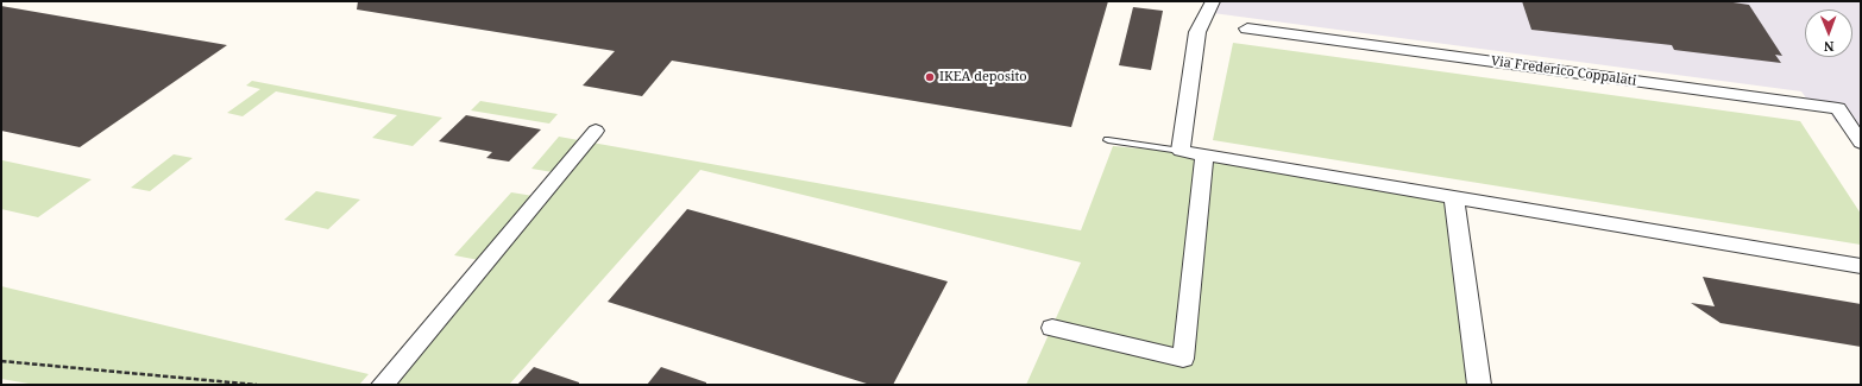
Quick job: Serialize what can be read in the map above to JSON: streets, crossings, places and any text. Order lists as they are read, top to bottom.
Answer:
{
  "streets": {
    "street": ["Via Frederico Coppalati"]
  },
  "places": ["IKEA deposito"],
  "north": "bottom"
}
